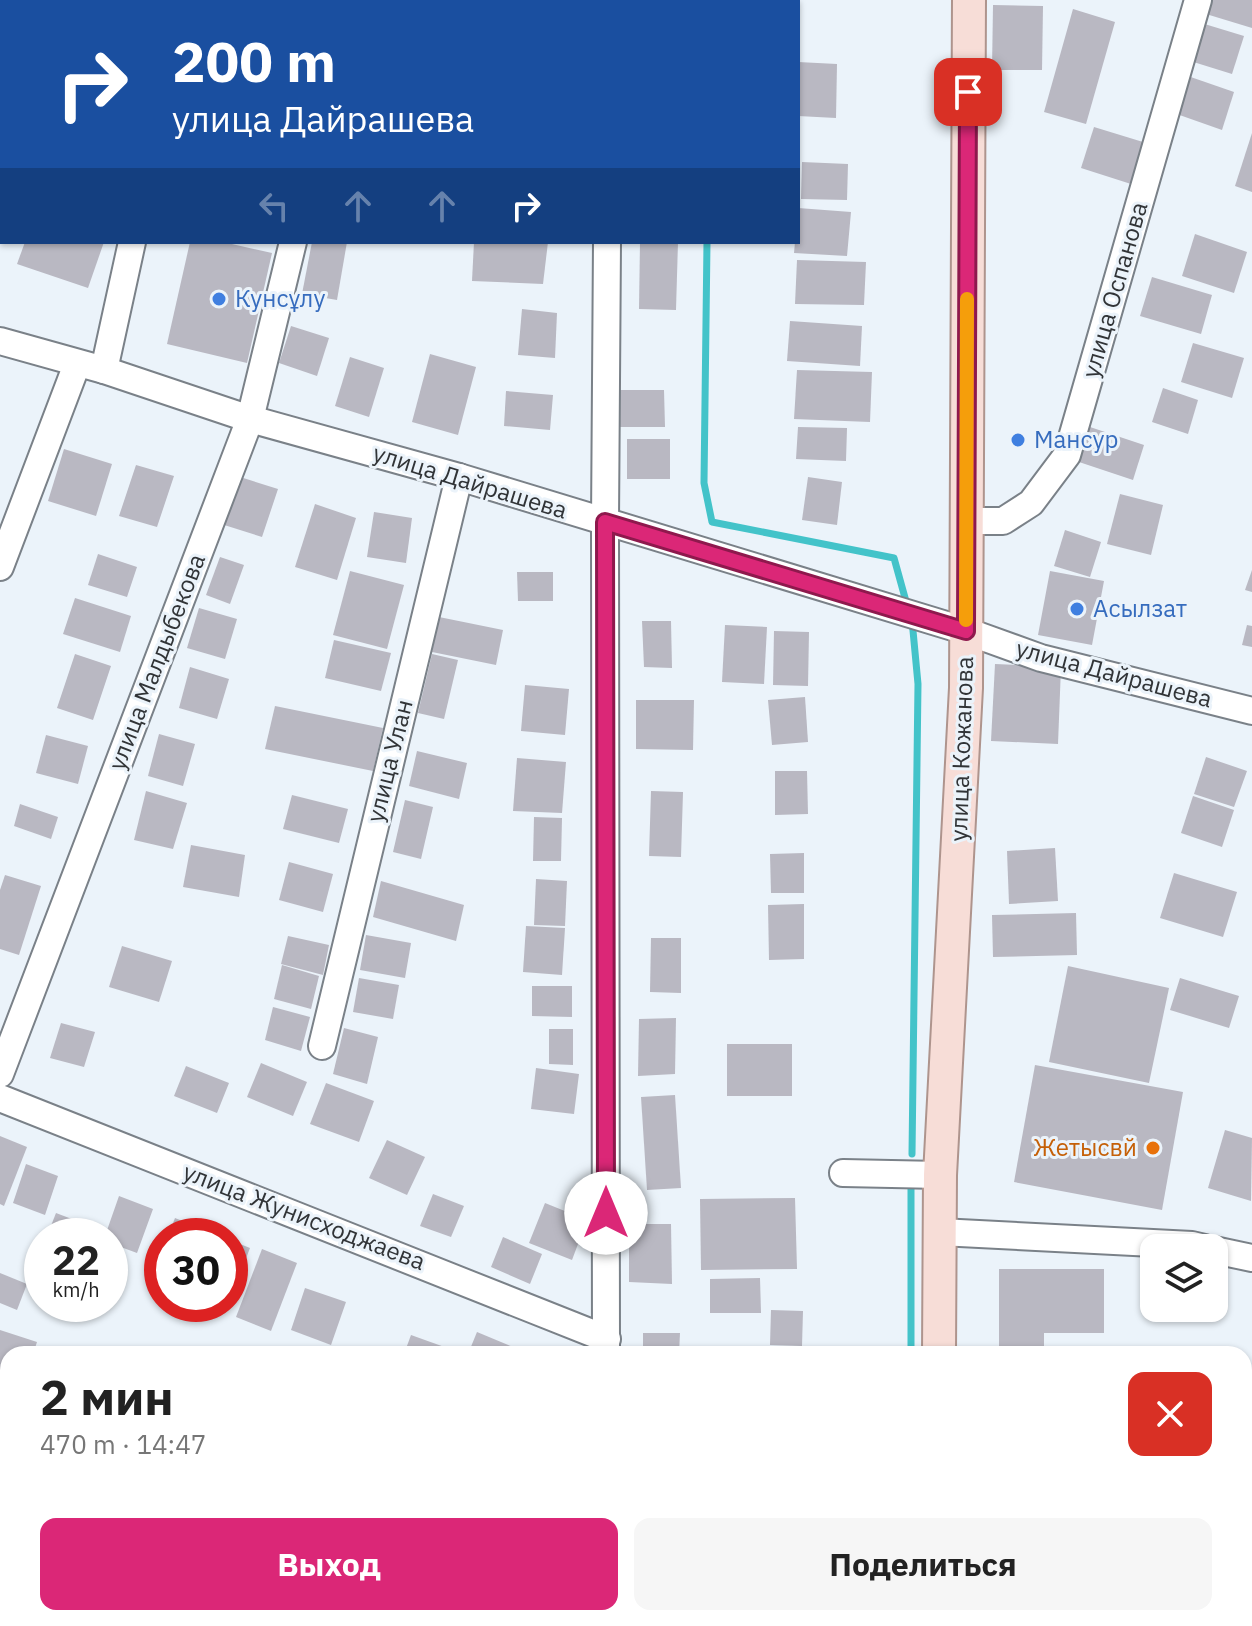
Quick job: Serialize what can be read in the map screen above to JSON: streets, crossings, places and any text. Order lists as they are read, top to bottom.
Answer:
{
  "streets": {
    "main road": ["улица Кожанова"],
    "street": [
      "улица Оспанова",
      "улица Дайрашева",
      "улица Малдыбекова",
      "улица Улан",
      "улица Жунисходжаева"
    ]
  },
  "crossings": [
    ["улица Оспанова", "улица Кожанова"],
    ["улица Дайрашева", "улица Малдыбекова"],
    ["улица Дайрашева", "улица Кожанова"],
    ["улица Дайрашева", "улица Улан"]
  ],
  "places": [
    "Кунсұлу",
    "Мансур",
    "Асылзат",
    "Жетысвй"
  ],
  "page": {
    "turn": ["200 m", "улица Дайрашева"],
    "speed": "22 km/h",
    "limit": "30",
    "heading": ["2 мин", "470 m · 14:47"],
    "buttons": ["Выход", "Поделиться"]
  }
}
